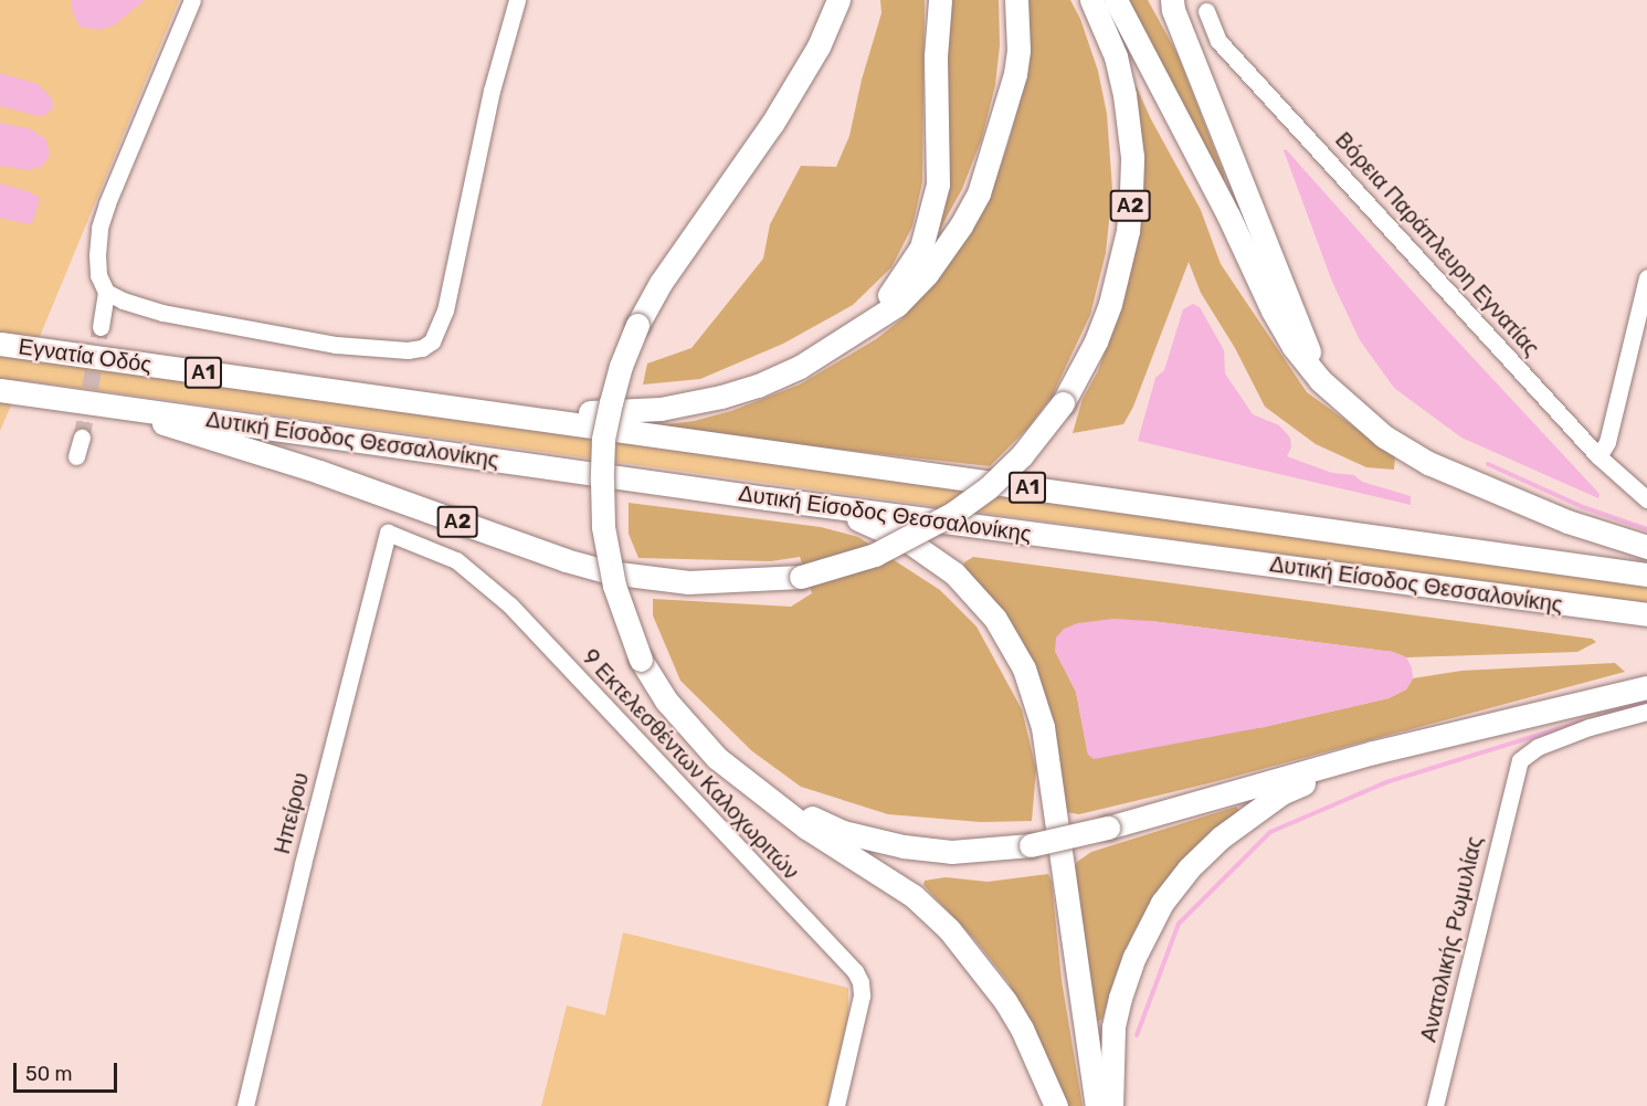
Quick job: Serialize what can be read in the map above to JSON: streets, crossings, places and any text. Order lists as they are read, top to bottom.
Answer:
{
  "streets": {
    "highway": [
      "Α2",
      "Εγνατία Οδός",
      "Α1",
      "Δυτική Είσοδος Θεσσαλονίκης"
    ],
    "street": [
      "Βόρεια Παράπλευρη Εγνατίας",
      "9 Εκτελεσθέντων Καλοχωριτών",
      "Ηπείρου",
      "Ανατολικής Ρωμυλίας"
    ]
  },
  "crossings": [
    ["Α2", "Α1"],
    ["Α2", "Δυτική Είσοδος Θεσσαλονίκης"],
    ["Εγνατία Οδός", "Δυτική Είσοδος Θεσσαλονίκης"],
    ["Α1", "Δυτική Είσοδος Θεσσαλονίκης"],
    ["9 Εκτελεσθέντων Καλοχωριτών", "Ηπείρου"]
  ],
  "scale_bar": "50 m"
}
